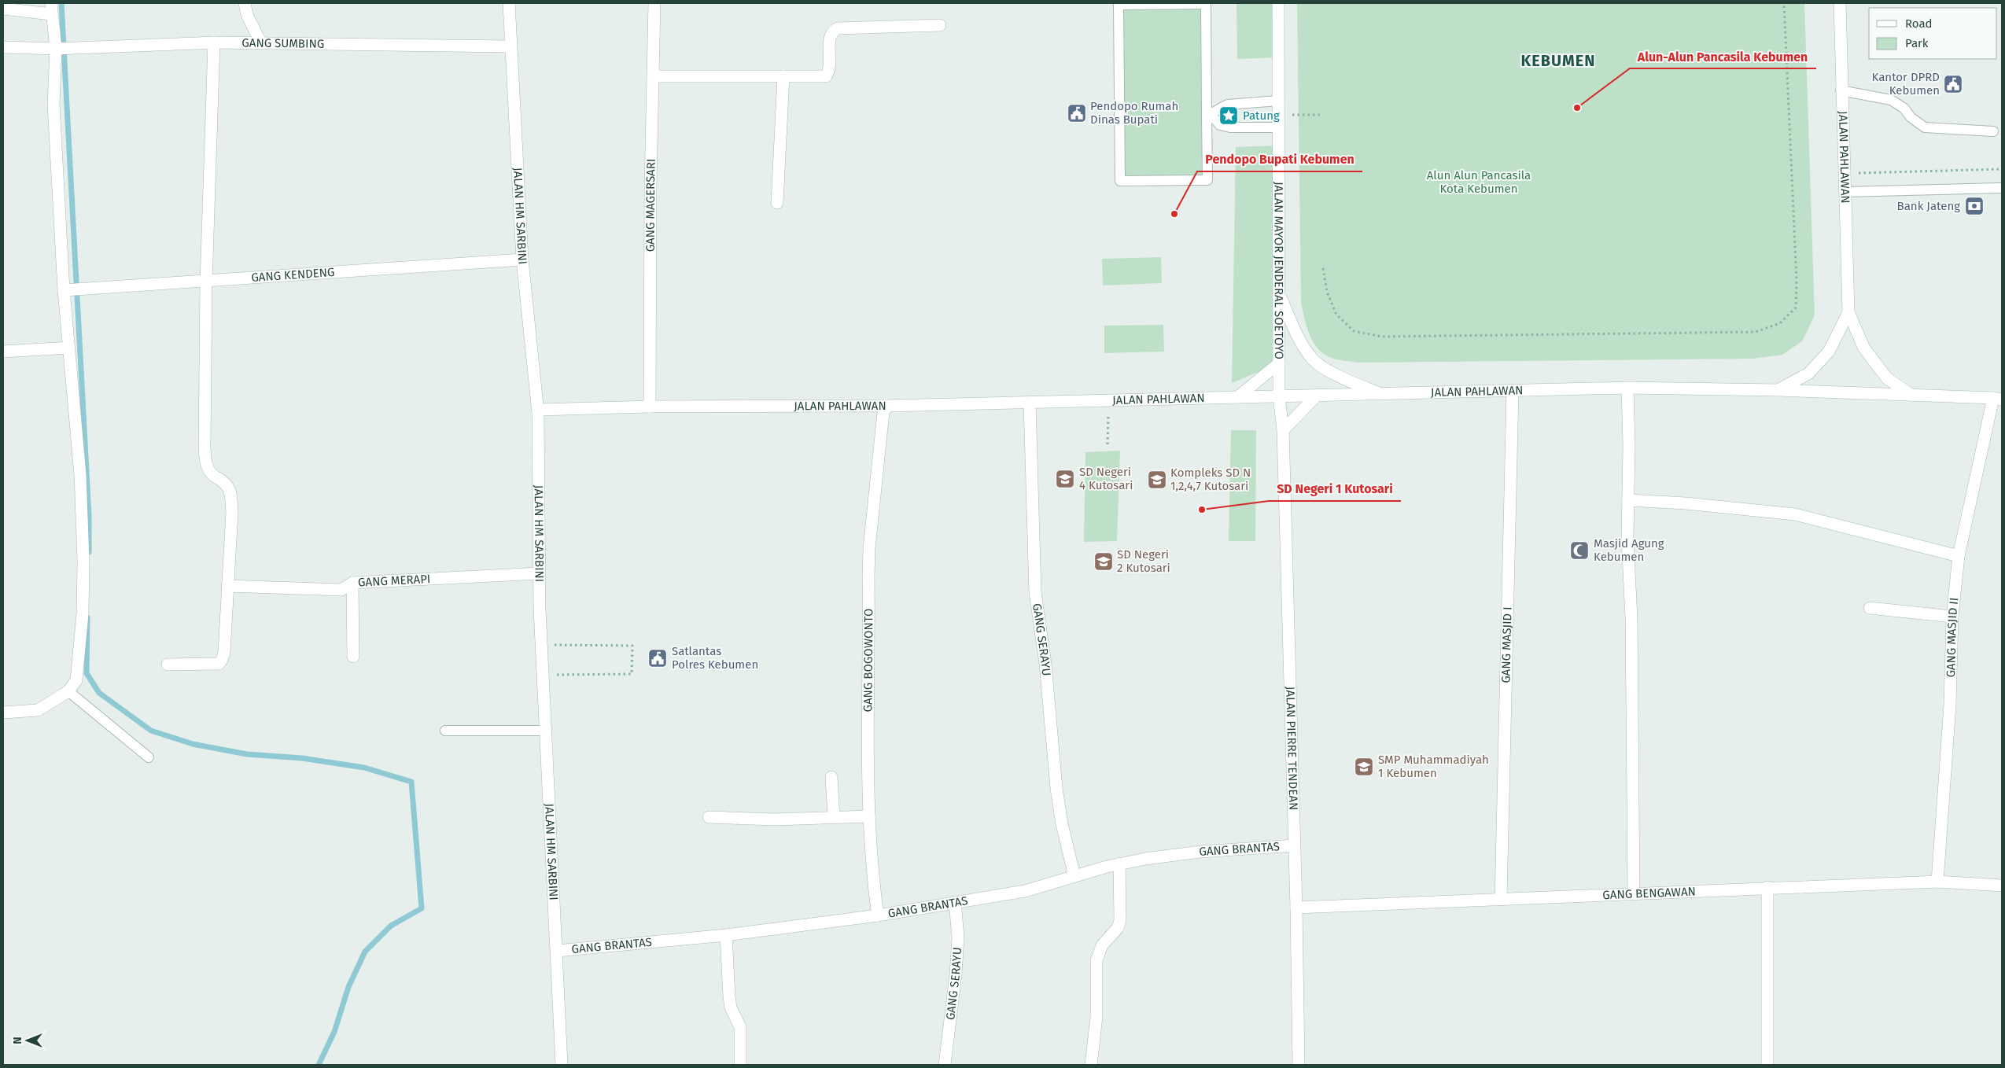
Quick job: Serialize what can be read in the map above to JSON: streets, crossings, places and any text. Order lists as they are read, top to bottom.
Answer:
{
  "streets": {
    "street": [
      "GANG SUMBING",
      "JALAN PAHLAWAN",
      "GANG MAGERSARI",
      "JALAN HM SARBINI",
      "JALAN MAYOR JENDERAL SOETOYO",
      "GANG KENDENG",
      "GANG MERAPI",
      "GANG MASJID II",
      "GANG SERAYU",
      "GANG MASJID I",
      "GANG BOGOWONTO",
      "JALAN PIERRE TENDEAN",
      "GANG BRANTAS",
      "GANG BENGAWAN"
    ]
  },
  "crossings": [
    ["GANG SUMBING", "JALAN HM SARBINI"],
    ["JALAN PAHLAWAN", "GANG MAGERSARI"],
    ["JALAN PAHLAWAN", "JALAN HM SARBINI"],
    ["JALAN PAHLAWAN", "JALAN MAYOR JENDERAL SOETOYO"],
    ["JALAN PAHLAWAN", "GANG SERAYU"],
    ["JALAN PAHLAWAN", "GANG MASJID I"],
    ["JALAN PAHLAWAN", "GANG BOGOWONTO"],
    ["JALAN PAHLAWAN", "JALAN PIERRE TENDEAN"],
    ["JALAN HM SARBINI", "GANG KENDENG"],
    ["JALAN HM SARBINI", "GANG MERAPI"],
    ["JALAN HM SARBINI", "GANG BRANTAS"],
    ["JALAN MAYOR JENDERAL SOETOYO", "JALAN PIERRE TENDEAN"],
    ["GANG MASJID II", "GANG BENGAWAN"],
    ["GANG SERAYU", "GANG BRANTAS"],
    ["GANG MASJID I", "GANG BENGAWAN"],
    ["GANG BOGOWONTO", "GANG BRANTAS"],
    ["JALAN PIERRE TENDEAN", "GANG BRANTAS"],
    ["JALAN PIERRE TENDEAN", "GANG BENGAWAN"]
  ],
  "districts": ["KEBUMEN"],
  "parks": ["Alun Alun Pancasila Kota Kebumen"],
  "places": {
    "public building": ["Kantor DPRD Kebumen", "Pendopo Rumah Dinas Bupati", "Satlantas Polres Kebumen"],
    "other": ["Alun-Alun Pancasila Kebumen", "Pendopo Bupati Kebumen", "SD Negeri 1 Kutosari"],
    "place": ["Patung"],
    "bank": ["Bank Jateng"],
    "school or university": [
      "SD Negeri 4 Kutosari",
      "Kompleks SD N 1,2,4,7 Kutosari",
      "SD Negeri 2 Kutosari",
      "SMP Muhammadiyah 1 Kebumen"
    ],
    "mosque": ["Masjid Agung Kebumen"]
  },
  "legend": ["Road", "Park"],
  "north": "left"
}
